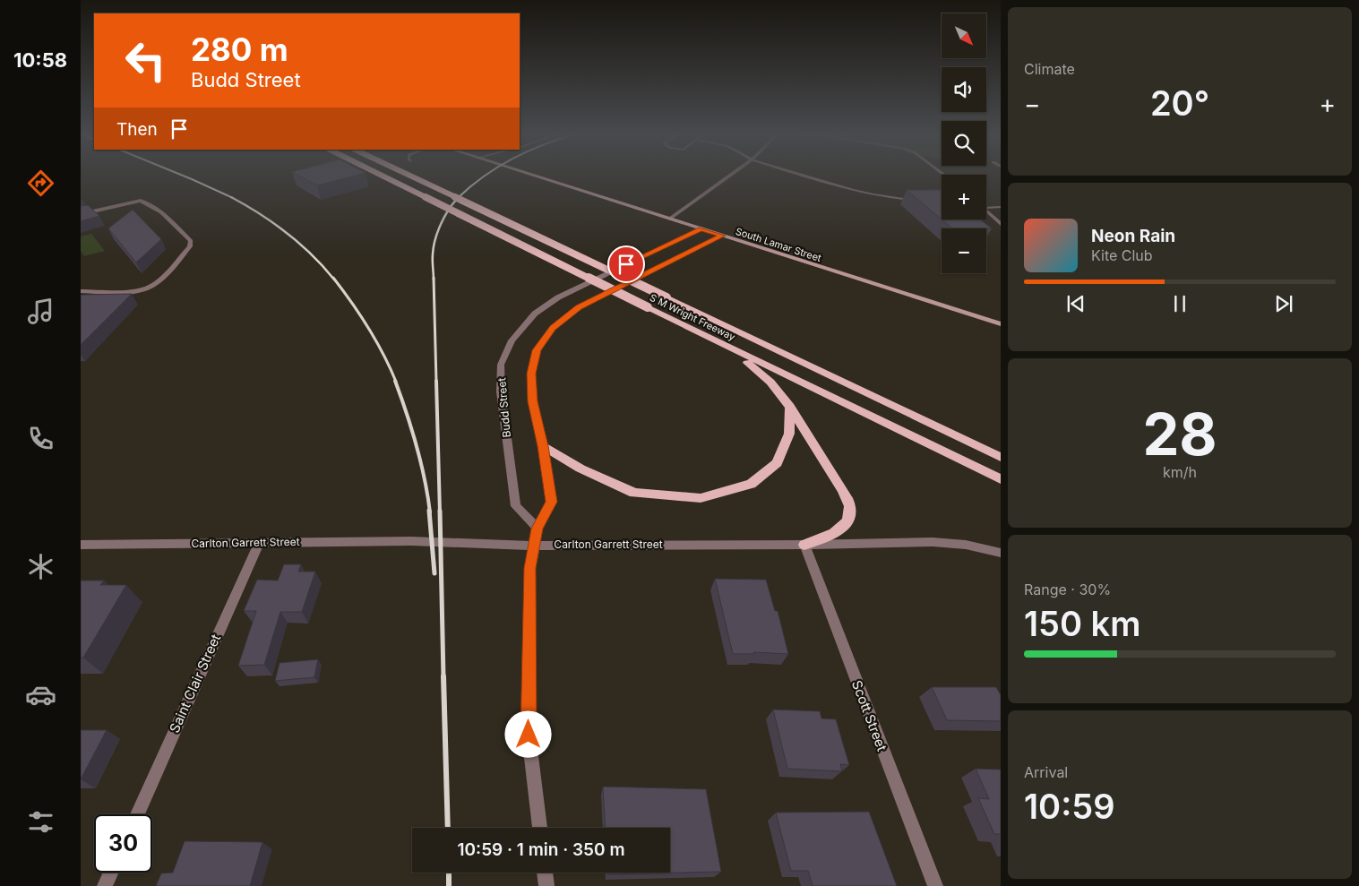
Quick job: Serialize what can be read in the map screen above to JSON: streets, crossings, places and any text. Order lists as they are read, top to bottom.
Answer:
{
  "streets": {
    "main road": ["South Lamar Street", "S M Wright Freeway"],
    "street": [
      "Budd Street",
      "Carlton Garrett Street",
      "Saint Clair Street",
      "Scott Street"
    ]
  },
  "crossings": [
    ["South Lamar Street", "Budd Street"],
    ["Carlton Garrett Street", "Saint Clair Street"],
    ["Carlton Garrett Street", "Scott Street"]
  ],
  "north": "bottom right",
  "page": {
    "tabs": "10:58",
    "tile": [
      "Climate",
      ["28", "km/h"],
      ["Range · 30%", "150 km"],
      ["Arrival", "10:59"]
    ],
    "map_buttons": ["+", "−"],
    "turn": ["280 m", "Budd Street"],
    "heat": ["−", "20°", "+"],
    "then": "Then",
    "song": ["Neon Rain", "Kite Club"],
    "limit": "30",
    "trip": "10:59 · 1 min · 350 m"
  }
}
